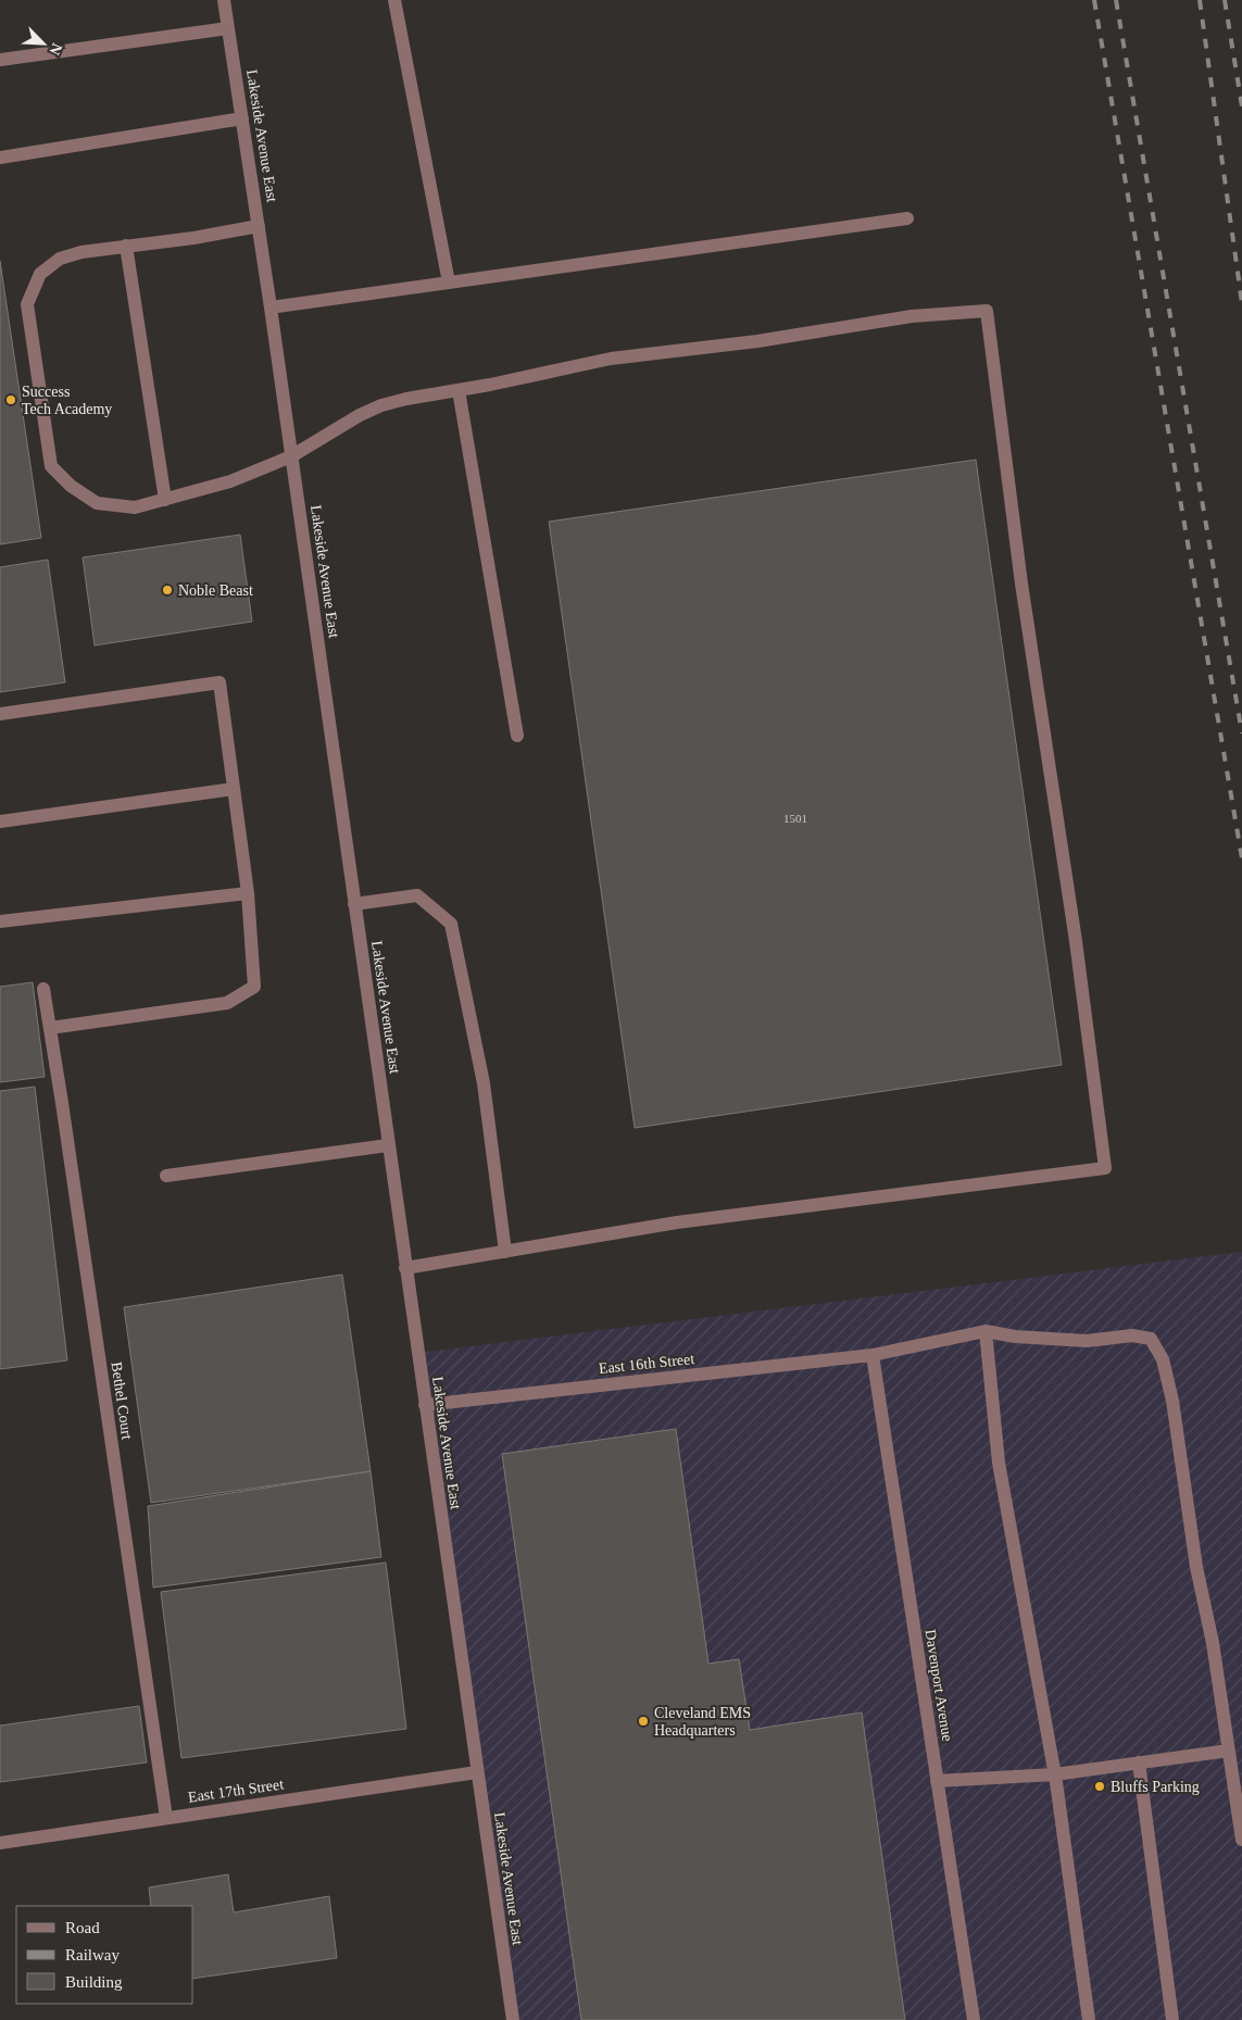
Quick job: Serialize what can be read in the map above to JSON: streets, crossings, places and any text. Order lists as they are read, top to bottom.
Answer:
{
  "streets": {
    "street": [
      "Lakeside Avenue East",
      "East 16th Street",
      "Bethel Court",
      "Davenport Avenue",
      "East 17th Street"
    ]
  },
  "crossings": [
    ["Lakeside Avenue East", "East 16th Street"],
    ["Lakeside Avenue East", "East 17th Street"],
    ["East 16th Street", "Davenport Avenue"],
    ["Bethel Court", "East 17th Street"]
  ],
  "places": [
    "Success Tech Academy",
    "Noble Beast",
    "Cleveland EMS Headquarters",
    "Bluffs Parking"
  ],
  "house_numbers": ["1501"],
  "legend": ["Road", "Railway", "Building"],
  "north": "bottom right"
}
